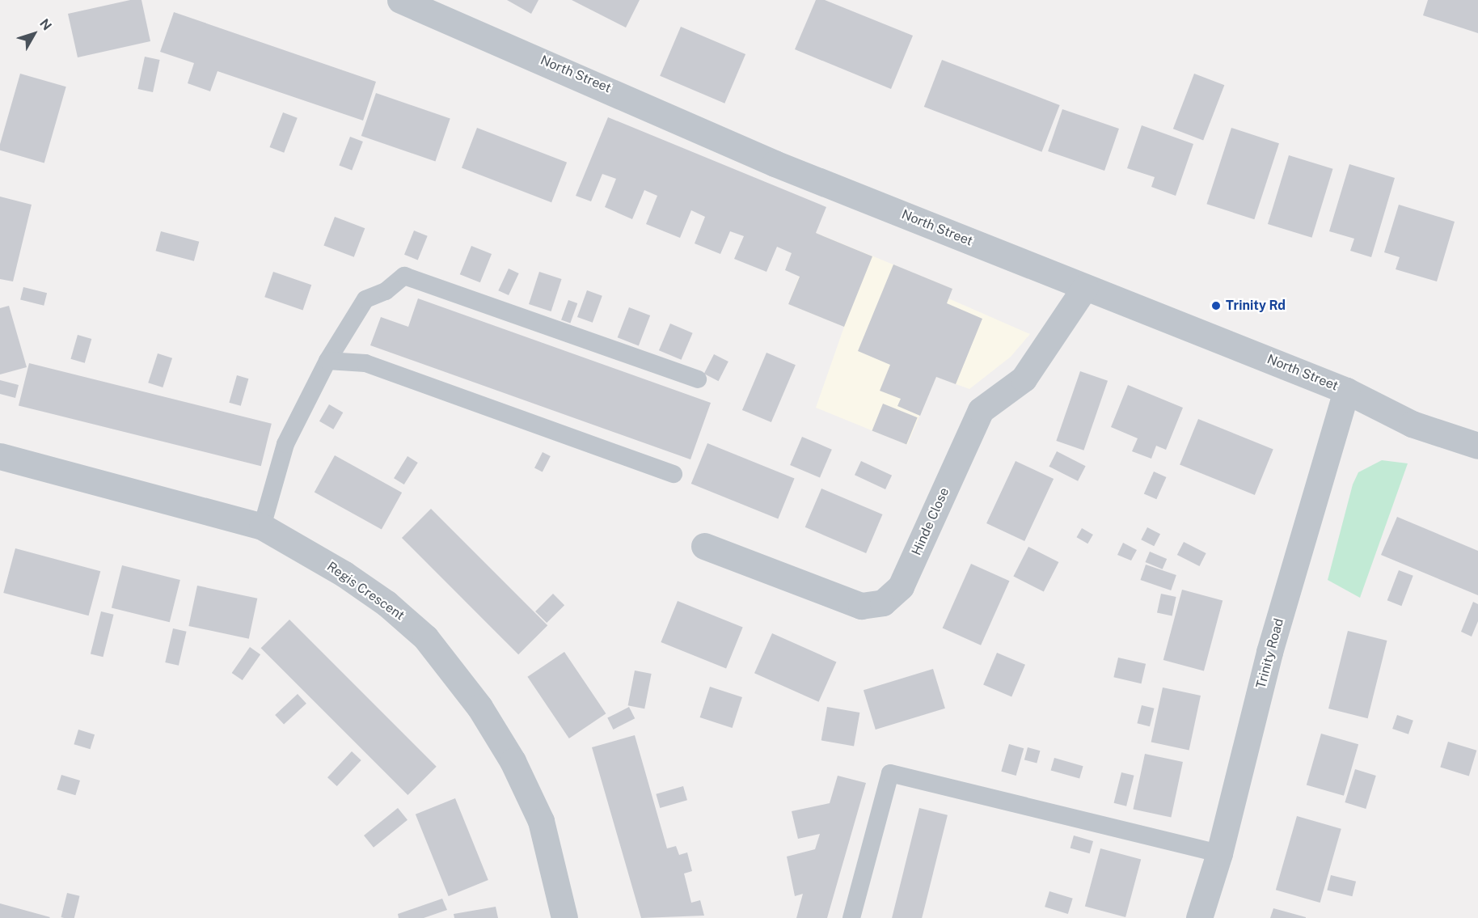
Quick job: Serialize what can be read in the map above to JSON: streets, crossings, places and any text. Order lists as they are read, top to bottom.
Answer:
{
  "streets": {
    "street": [
      "North Street",
      "Hinde Close",
      "Regis Crescent",
      "Trinity Road"
    ]
  },
  "crossings": [
    ["North Street", "Hinde Close"],
    ["North Street", "Trinity Road"]
  ],
  "places": ["Trinity Rd"],
  "north": "top right"
}
